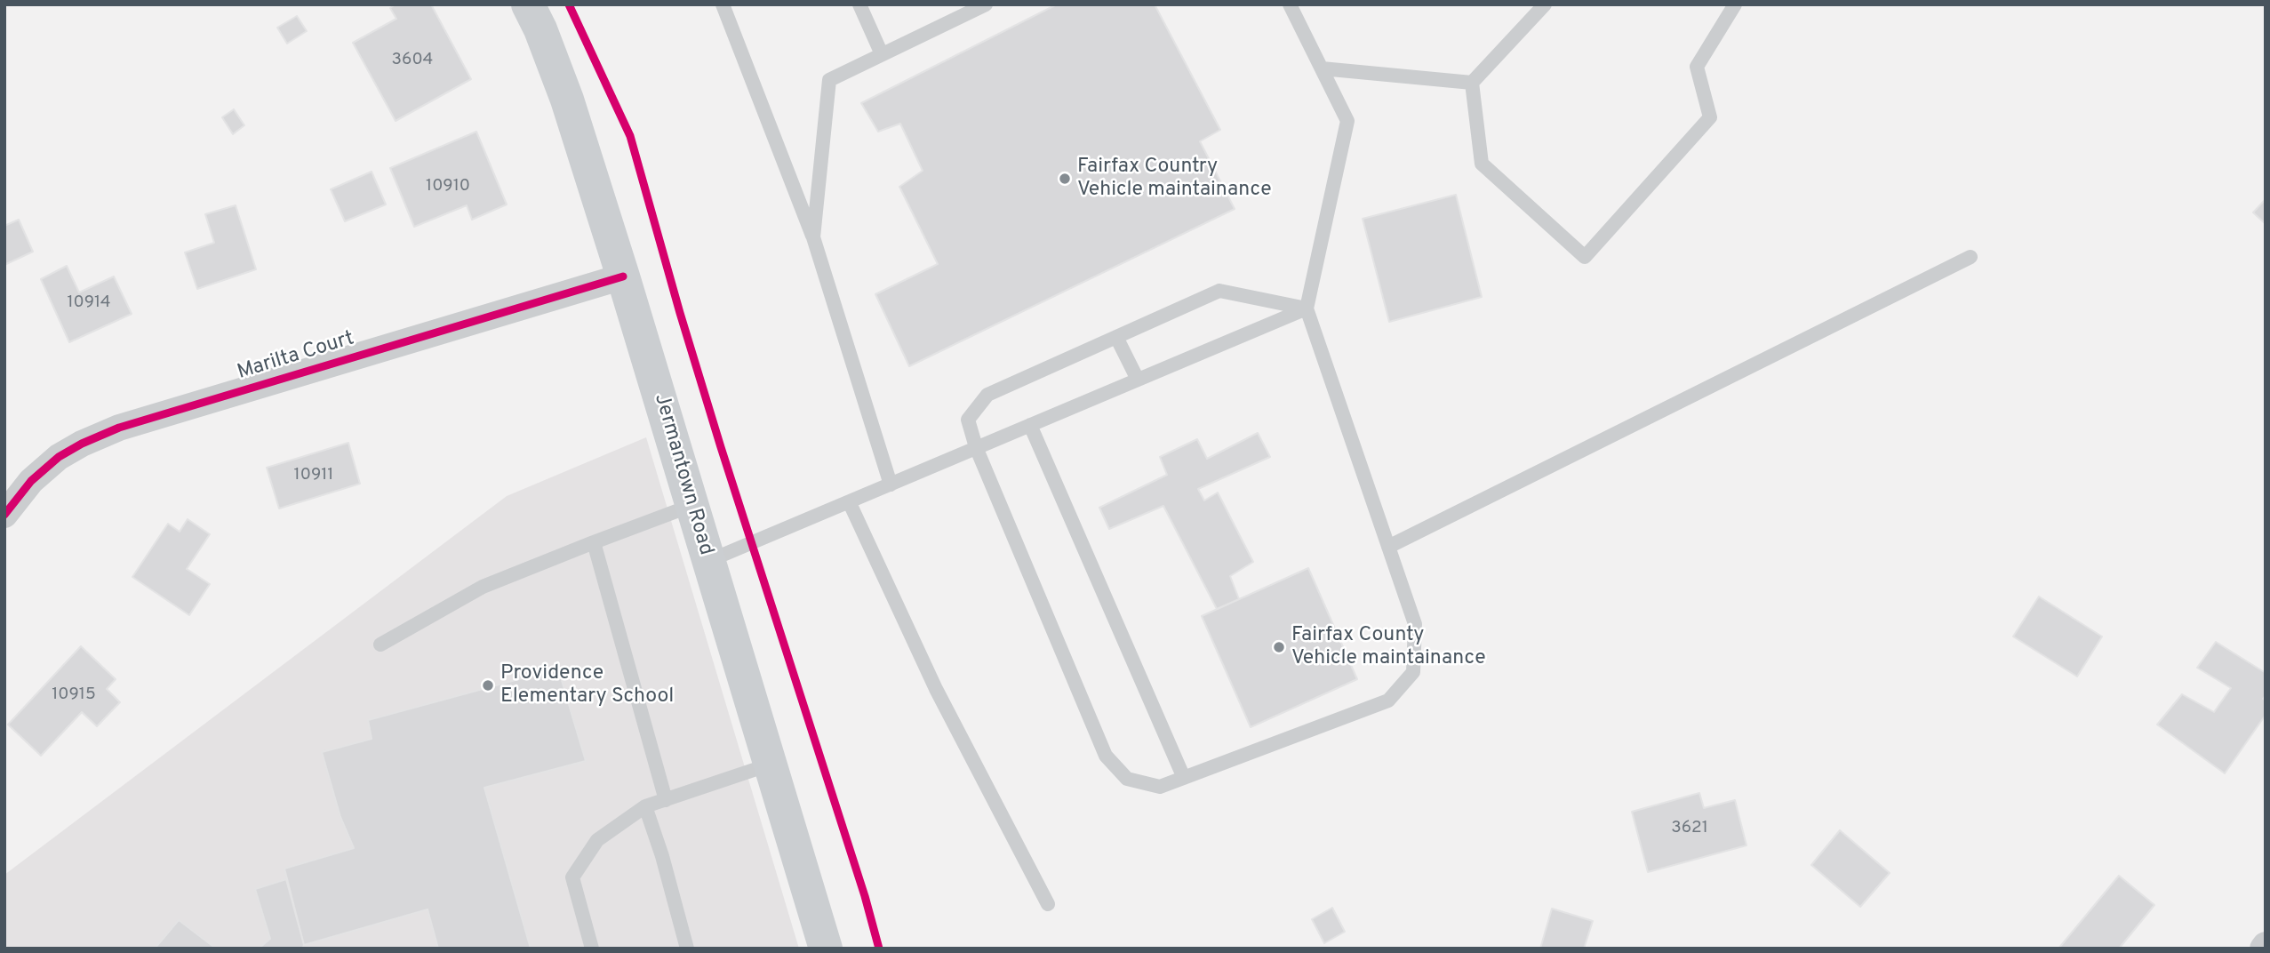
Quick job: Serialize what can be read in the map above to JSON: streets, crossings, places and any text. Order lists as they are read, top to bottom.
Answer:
{
  "streets": {
    "main road": ["Jermantown Road"],
    "street": ["Marilta Court"]
  },
  "crossings": [
    ["Marilta Court", "Jermantown Road"]
  ],
  "places": ["Fairfax Country Vehicle maintainance", "Fairfax County Vehicle maintainance", "Providence Elementary School"],
  "house_numbers": [
    "3604",
    "10910",
    "10914",
    "10911",
    "10915",
    "3621"
  ]
}
